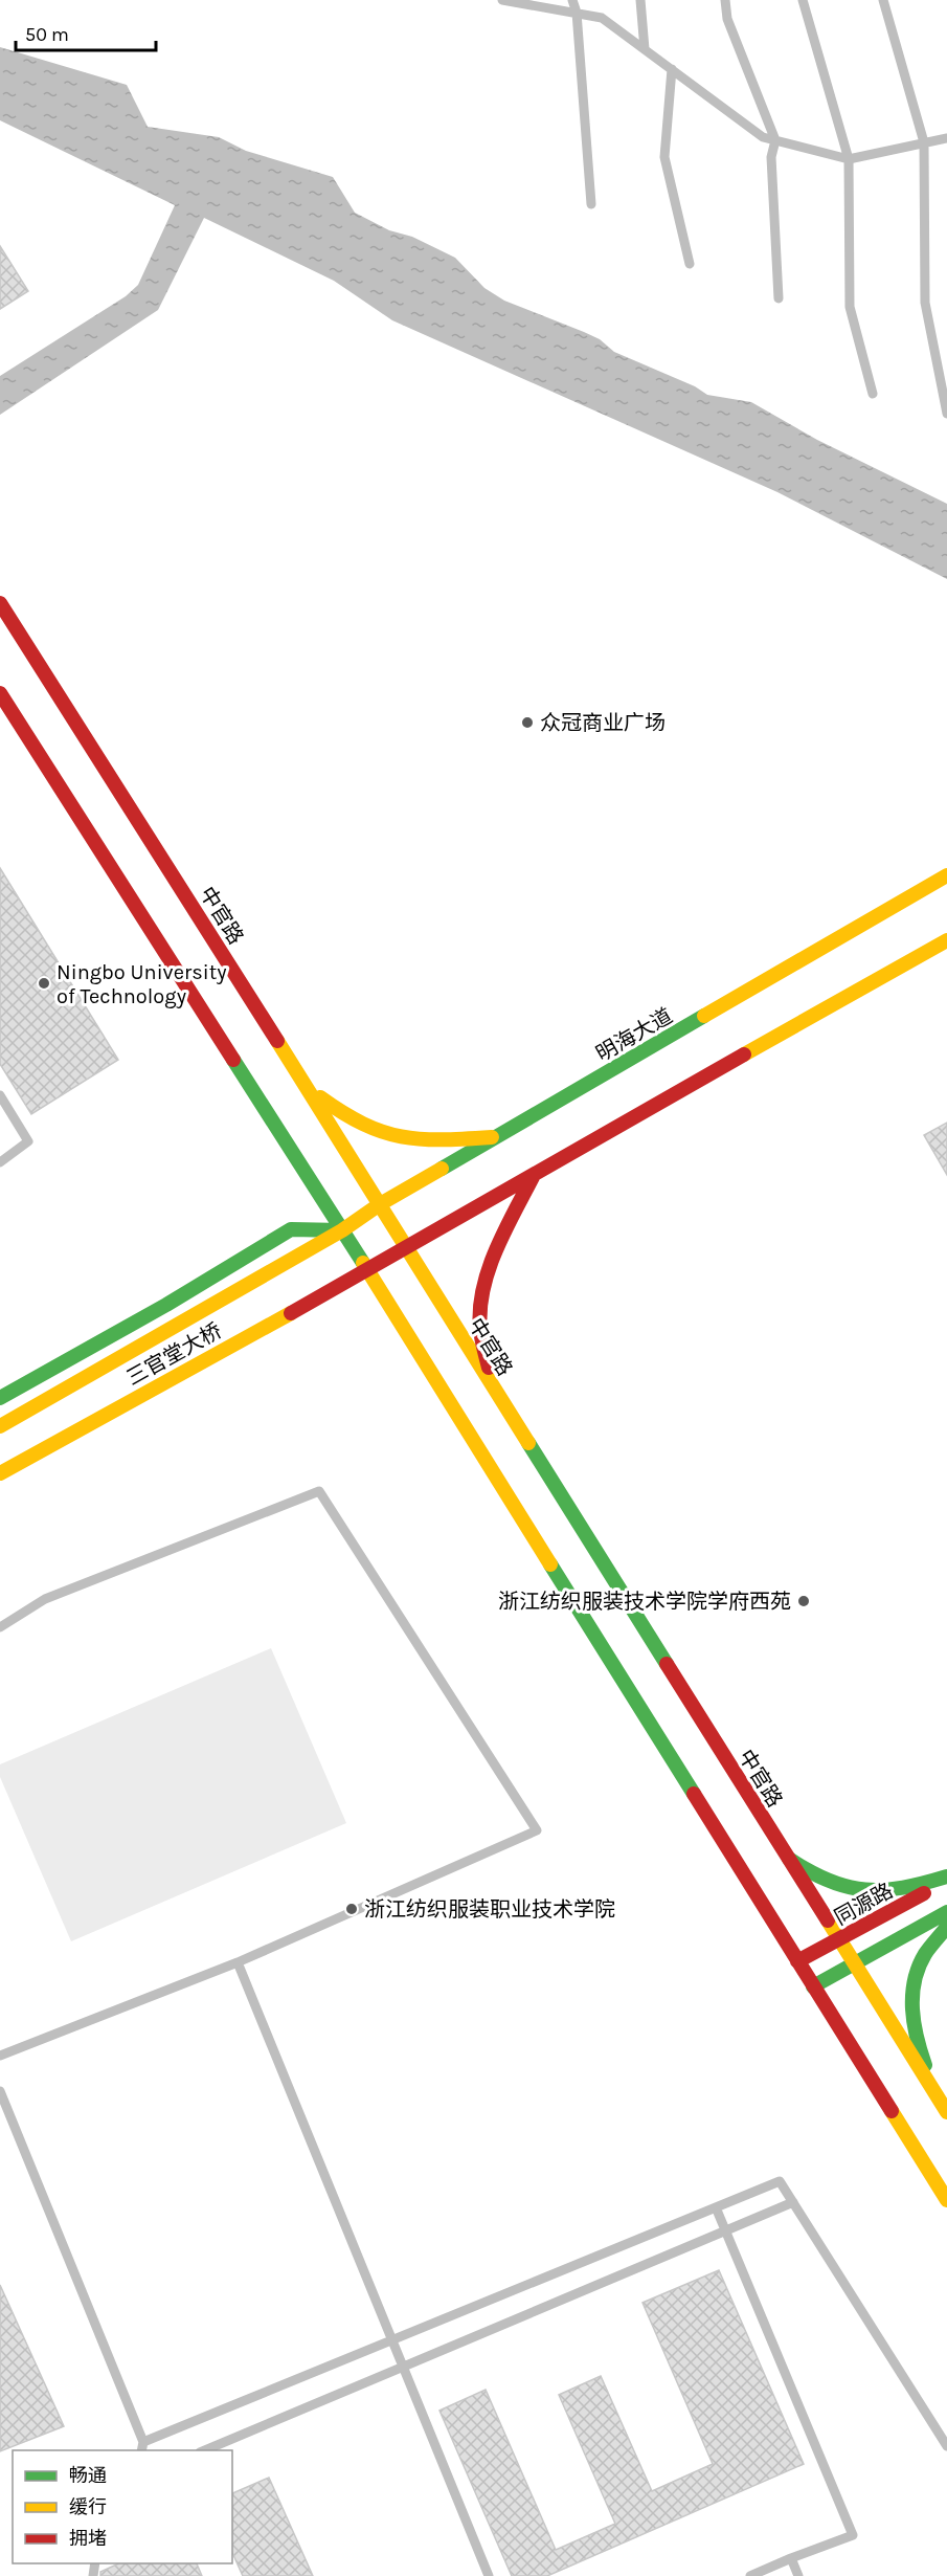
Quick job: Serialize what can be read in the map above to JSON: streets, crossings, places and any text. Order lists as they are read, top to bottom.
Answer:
{
  "streets": {
    "main road": [
      "中官路",
      "明海大道",
      "三官堂大桥",
      "同源路"
    ]
  },
  "crossings": [
    ["中官路", "明海大道"],
    ["中官路", "同源路"],
    ["明海大道", "三官堂大桥"]
  ],
  "places": [
    "众冠商业广场",
    "Ningbo University of Technology",
    "浙江纺织服装技术学院学府西苑",
    "浙江纺织服装职业技术学院"
  ],
  "legend": ["畅通", "缓行", "拥堵"],
  "scale_bar": "50 m"
}
